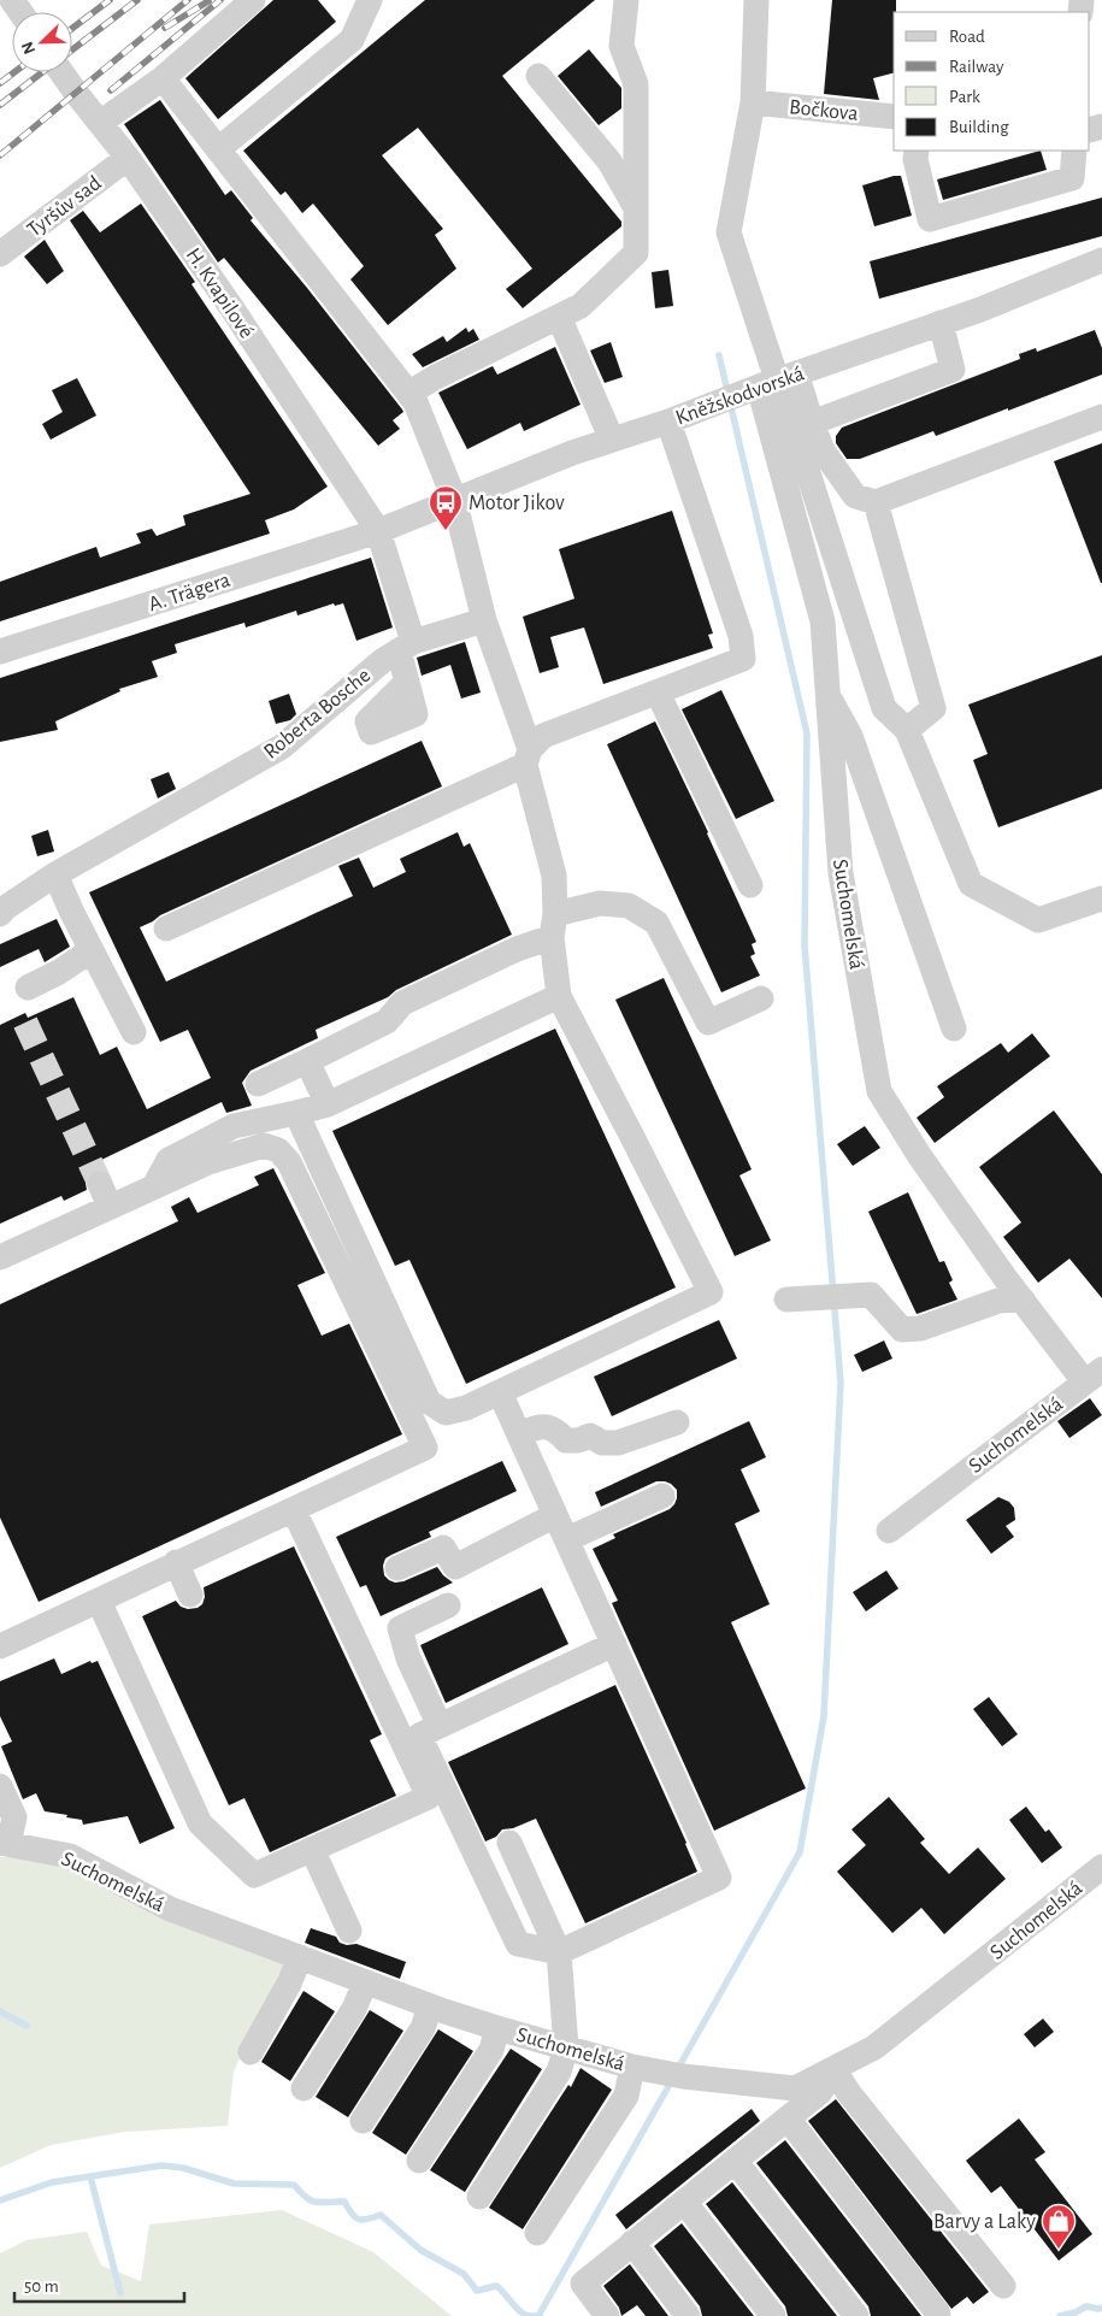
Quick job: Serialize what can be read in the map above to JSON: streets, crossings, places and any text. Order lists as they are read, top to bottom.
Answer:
{
  "streets": {
    "street": [
      "Bočkova",
      "Tyršův sad",
      "H. Kvapilové",
      "Kněžskodvorská",
      "A. Trägera",
      "Roberta Bosche",
      "Suchomelská"
    ]
  },
  "crossings": [
    ["Tyršův sad", "H. Kvapilové"],
    ["H. Kvapilové", "Kněžskodvorská"],
    ["H. Kvapilové", "A. Trägera"],
    ["Kněžskodvorská", "A. Trägera"],
    ["Kněžskodvorská", "Suchomelská"]
  ],
  "places": {
    "bus stop": ["Motor Jikov"],
    "shop": ["Barvy a Laky"]
  },
  "legend": [
    "Road",
    "Railway",
    "Park",
    "Building"
  ],
  "scale_bar": "50 m",
  "north": "bottom left"
}
